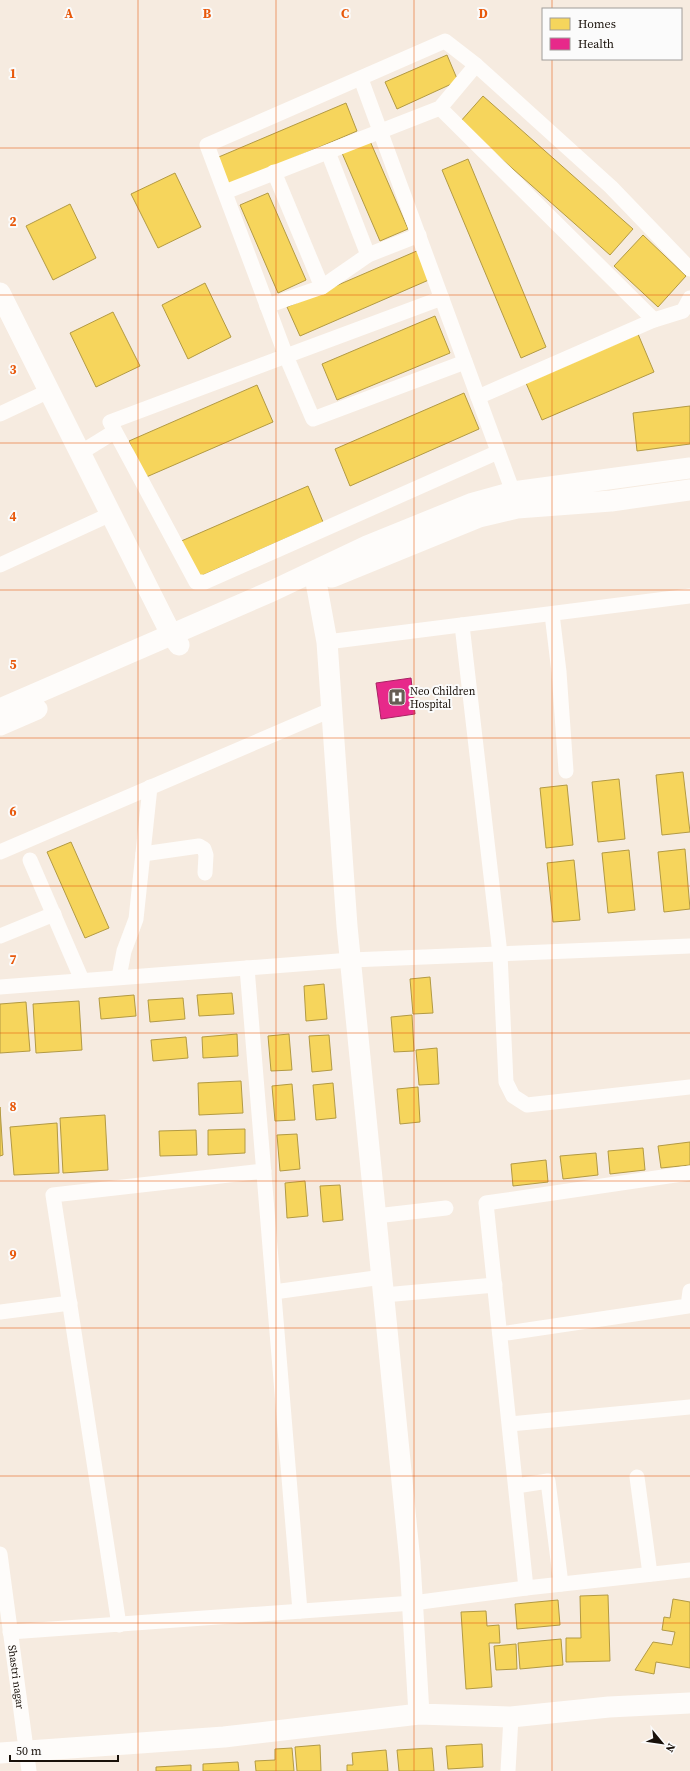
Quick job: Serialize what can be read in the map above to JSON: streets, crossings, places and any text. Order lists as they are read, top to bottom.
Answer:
{
  "streets": {
    "street": ["Shastri nagar"]
  },
  "places": {
    "hospital": ["Neo Children Hospital"]
  },
  "legend": ["Homes", "Health"],
  "scale_bar": "50 m",
  "north": "bottom right",
  "grid": {
    "columns": [
      "A",
      "B",
      "C",
      "D"
    ],
    "rows": [
      "1",
      "2",
      "3",
      "4",
      "5",
      "6",
      "7",
      "8",
      "9"
    ]
  }
}
